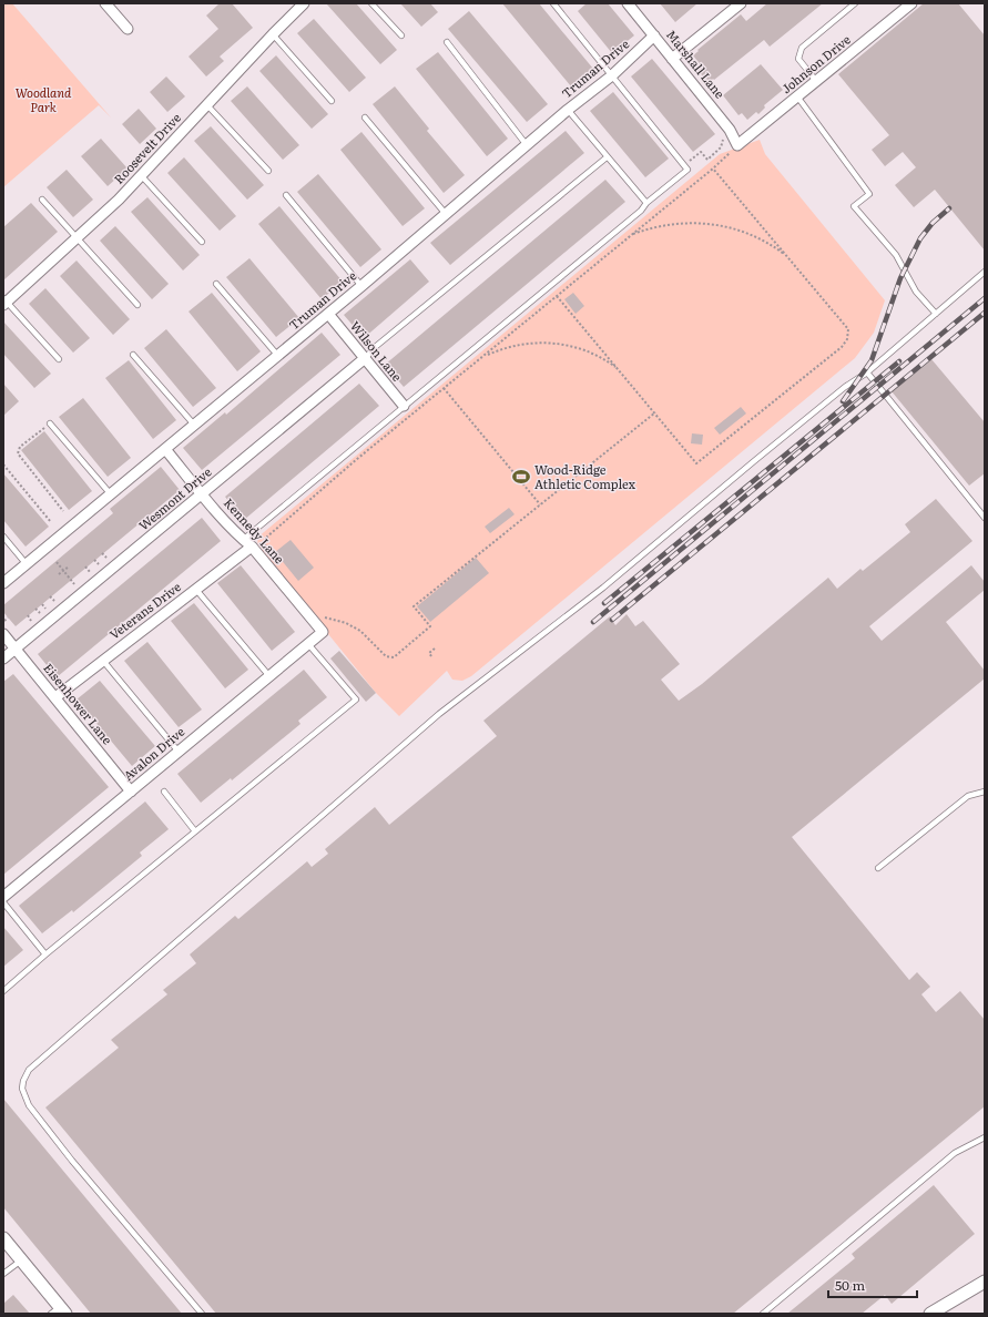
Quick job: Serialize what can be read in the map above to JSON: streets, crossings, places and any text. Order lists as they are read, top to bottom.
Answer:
{
  "streets": {
    "street": [
      "Marshall Lane",
      "Johnson Drive",
      "Truman Drive",
      "Roosevelt Drive",
      "Wilson Lane",
      "Wesmont Drive",
      "Kennedy Lane",
      "Veterans Drive",
      "Eisenhower Lane",
      "Avalon Drive"
    ]
  },
  "crossings": [
    ["Marshall Lane", "Johnson Drive"],
    ["Marshall Lane", "Truman Drive"],
    ["Truman Drive", "Wilson Lane"],
    ["Truman Drive", "Kennedy Lane"],
    ["Wilson Lane", "Wesmont Drive"],
    ["Wesmont Drive", "Kennedy Lane"],
    ["Wesmont Drive", "Eisenhower Lane"],
    ["Kennedy Lane", "Veterans Drive"],
    ["Kennedy Lane", "Avalon Drive"],
    ["Veterans Drive", "Eisenhower Lane"],
    ["Eisenhower Lane", "Avalon Drive"]
  ],
  "parks": ["Woodland Park"],
  "places": {
    "sports": ["Wood-Ridge Athletic Complex"]
  },
  "scale_bar": "50 m"
}
